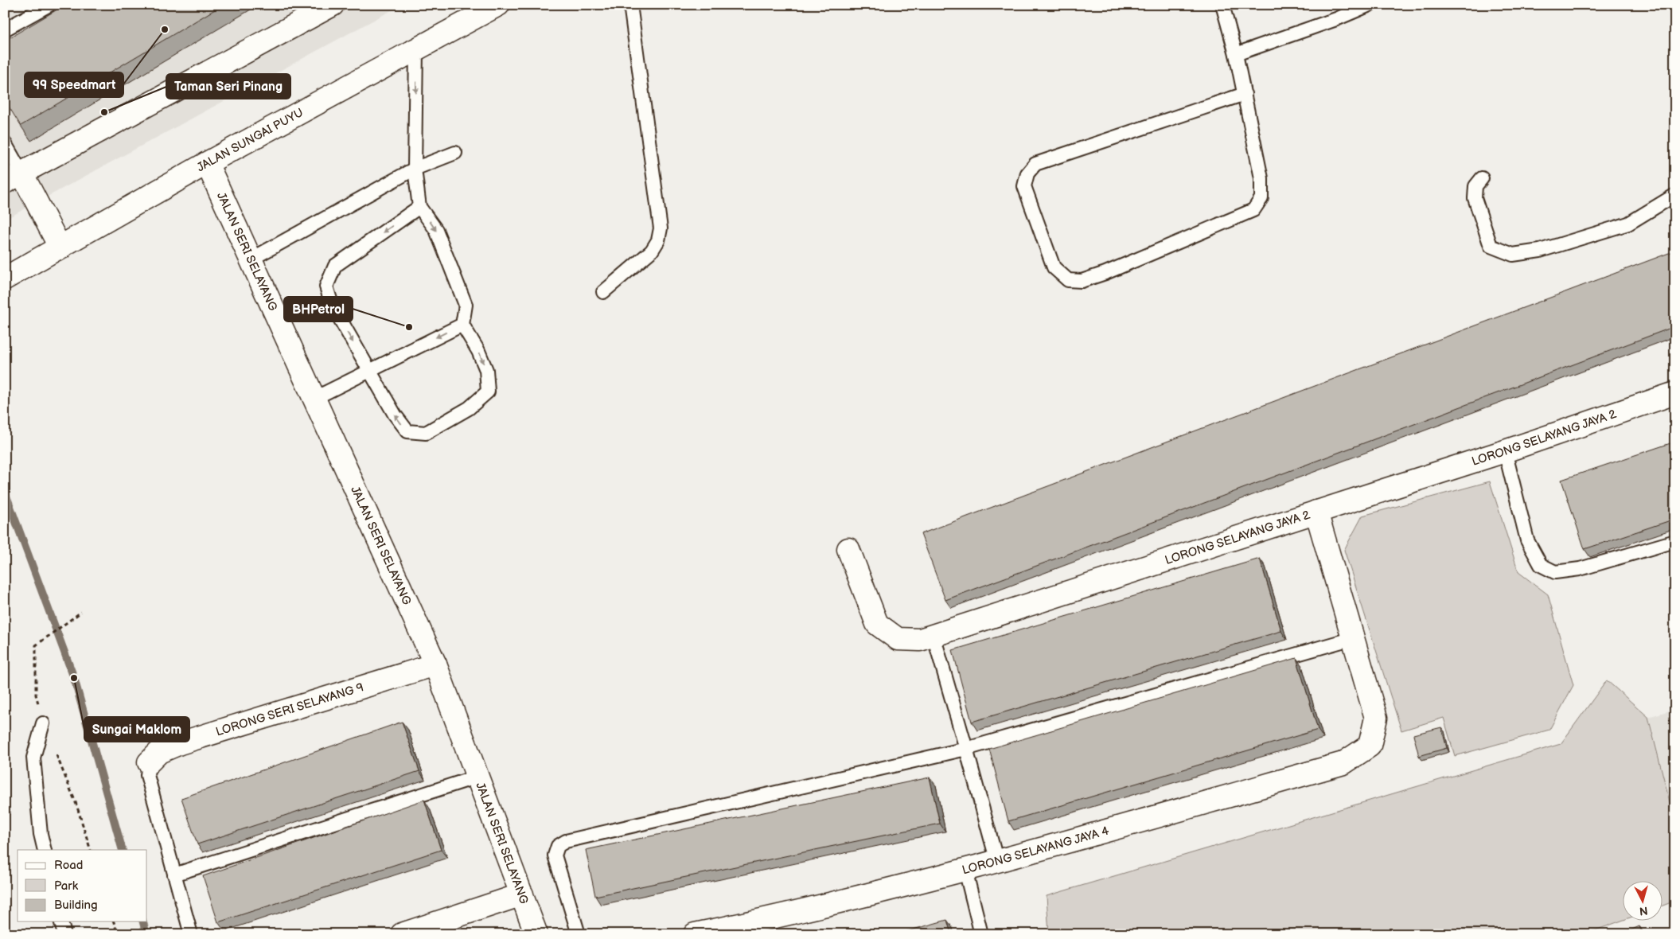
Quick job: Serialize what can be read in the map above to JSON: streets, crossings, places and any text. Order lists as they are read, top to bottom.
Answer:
{
  "streets": {
    "street": [
      "JALAN SUNGAI PUYU",
      "JALAN SERI SELAYANG",
      "LORONG SELAYANG JAYA 2",
      "LORONG SERI SELAYANG 9",
      "LORONG SELAYANG JAYA 4"
    ]
  },
  "crossings": [
    ["JALAN SUNGAI PUYU", "JALAN SERI SELAYANG"],
    ["JALAN SERI SELAYANG", "LORONG SERI SELAYANG 9"]
  ],
  "places": [
    "99 Speedmart",
    "Taman Seri Pinang",
    "BHPetrol",
    "Sungai Maklom"
  ],
  "legend": ["Road", "Park", "Building"],
  "north": "bottom"
}
